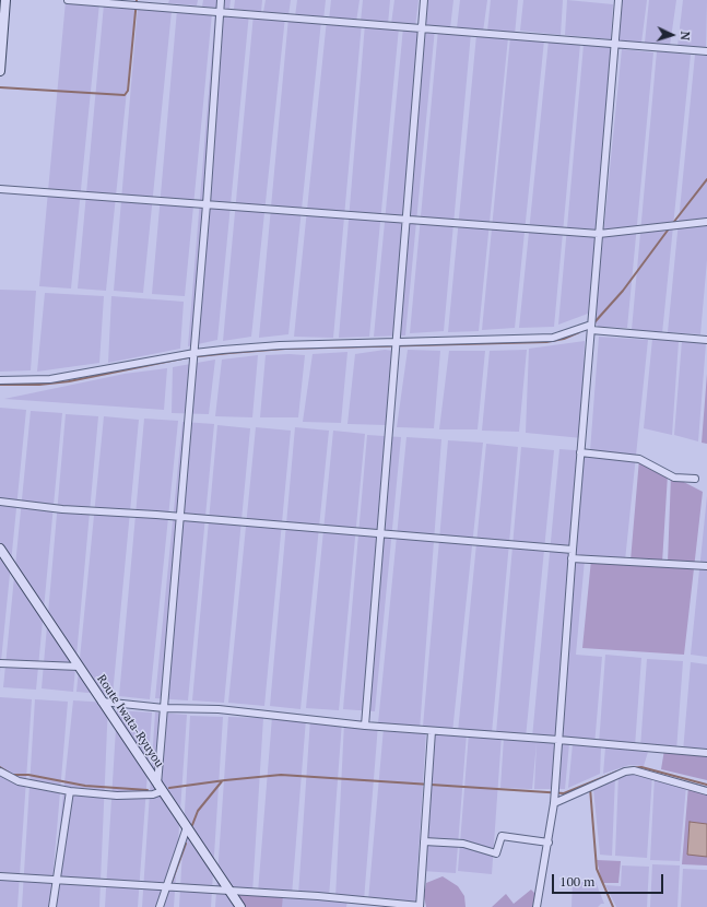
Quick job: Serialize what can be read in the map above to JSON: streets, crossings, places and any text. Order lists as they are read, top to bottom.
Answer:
{
  "streets": {
    "main road": ["Route Iwata-Ryuyou"]
  },
  "scale_bar": "100 m",
  "north": "right"
}
